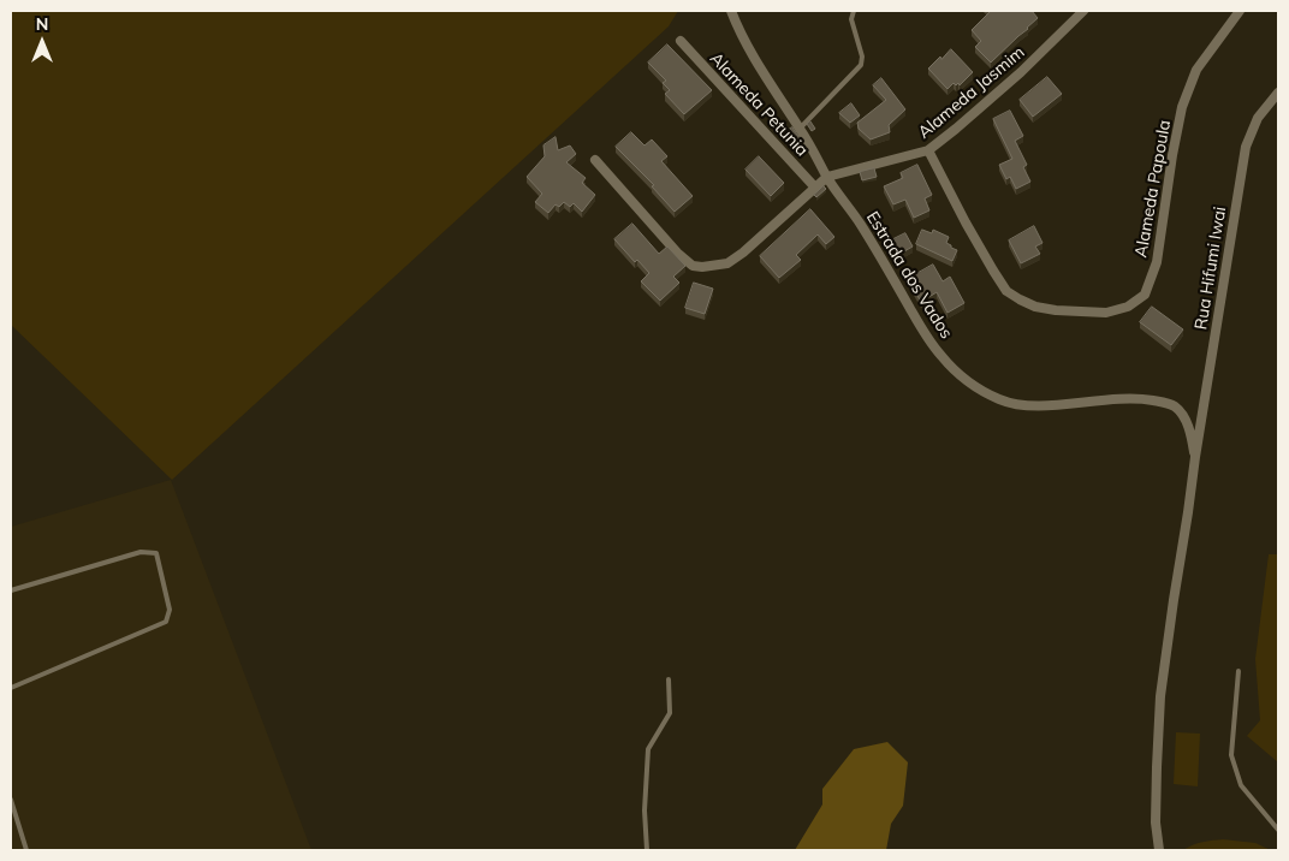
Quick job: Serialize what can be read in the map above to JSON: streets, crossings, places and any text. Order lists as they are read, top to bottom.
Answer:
{
  "streets": {
    "street": [
      "Alameda Jasmim",
      "Alameda Petunia",
      "Alameda Papoula",
      "Rua Hifumi Iwai",
      "Estrada dos Vados"
    ]
  },
  "crossings": [
    ["Alameda Jasmim", "Alameda Papoula"],
    ["Alameda Jasmim", "Estrada dos Vados"],
    ["Rua Hifumi Iwai", "Estrada dos Vados"]
  ],
  "north": "top"
}
